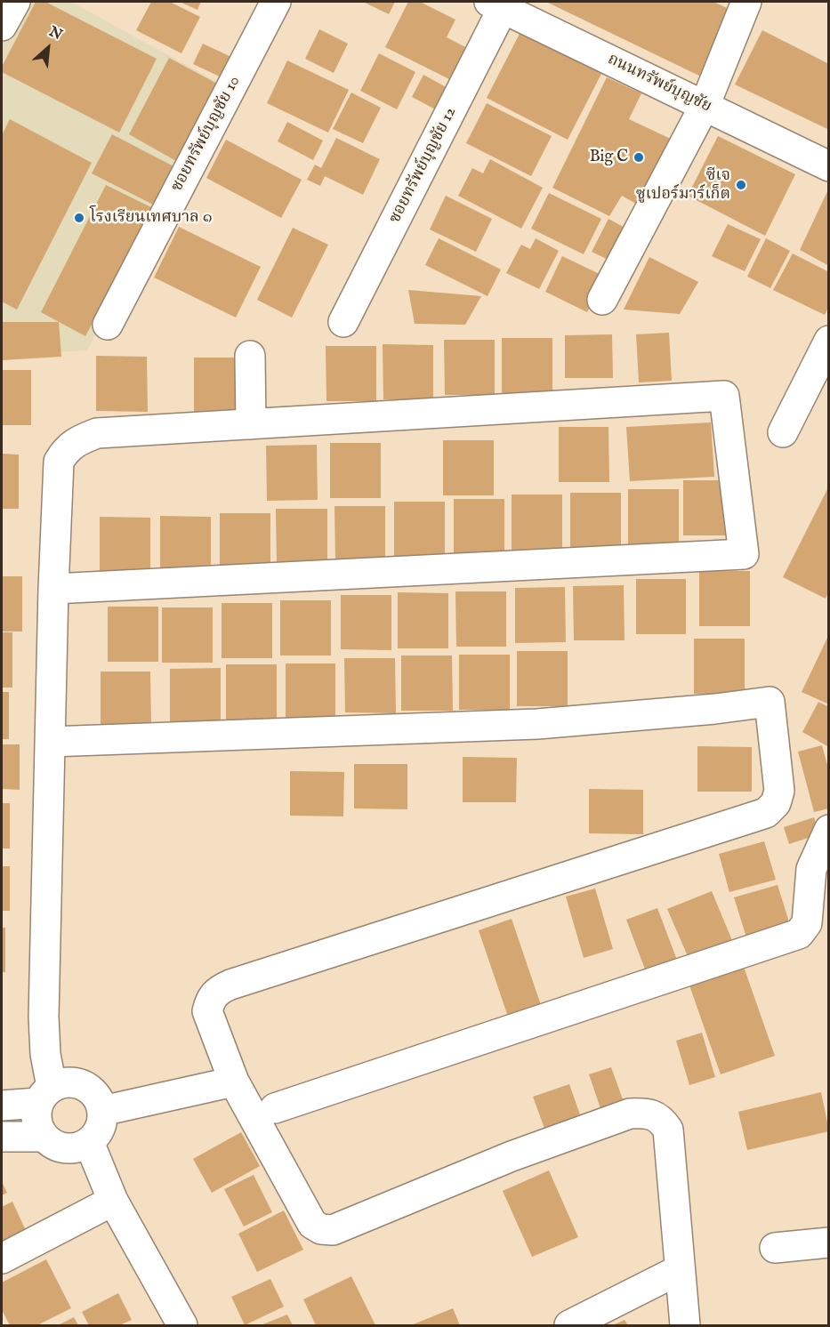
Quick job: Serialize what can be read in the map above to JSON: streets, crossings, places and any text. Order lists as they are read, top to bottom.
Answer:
{
  "streets": {
    "street": ["ถนนทรัพย์บุญชัย", "ซอยทรัพย์บุญชัย 10", "ซอยทรัพย์บุญชัย 12"]
  },
  "crossings": [
    ["ถนนทรัพย์บุญชัย", "ซอยทรัพย์บุญชัย 12"]
  ],
  "places": ["Big C", "ซีเจ ซูเปอร์มาร์เก็ต", "โรงเรียนเทศบาล ๑"],
  "north": "top right"
}
